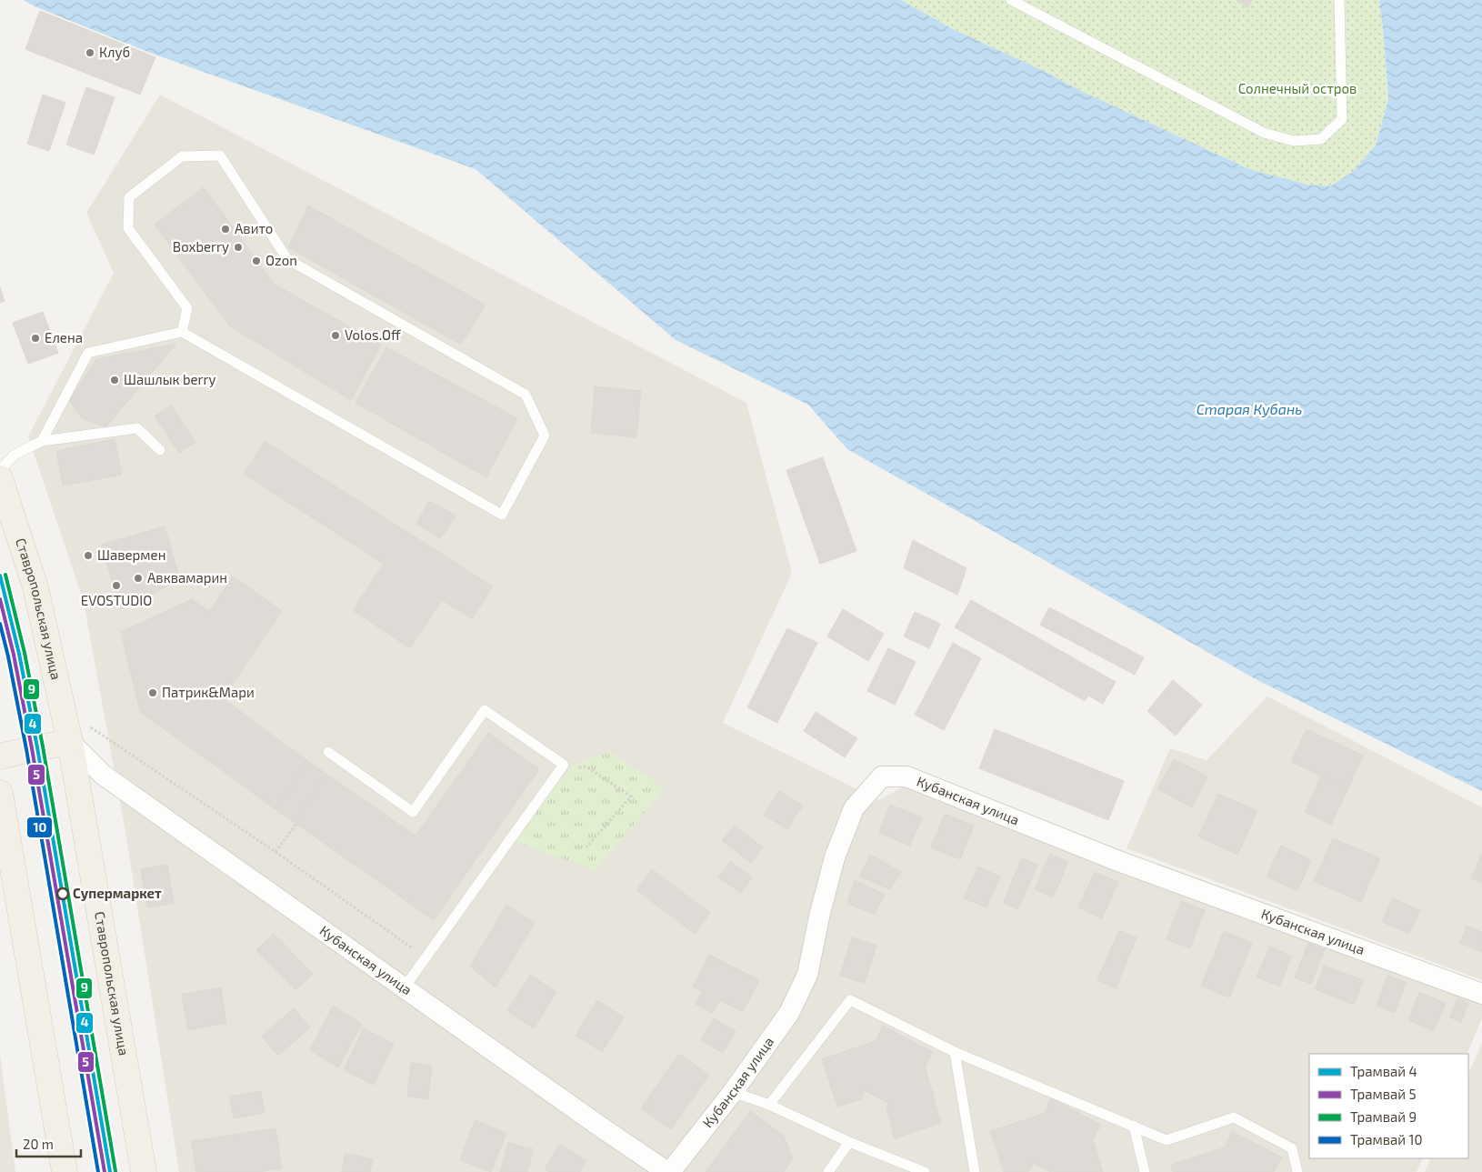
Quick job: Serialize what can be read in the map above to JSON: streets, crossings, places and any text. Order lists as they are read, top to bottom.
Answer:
{
  "streets": {
    "main road": ["Ставропольская улица"],
    "street": ["Кубанская улица"]
  },
  "crossings": [
    ["Ставропольская улица", "Кубанская улица"]
  ],
  "water": ["Старая Кубань"],
  "parks": ["Солнечный остров"],
  "places": [
    "Клуб",
    "Авито",
    "Boxberry",
    "Ozon",
    "Volos.Off",
    "Елена",
    "Шашлык berry",
    "Шавермен",
    "Авквамарин",
    "EVOSTUDIO",
    "Патрик&Мари",
    "Супермаркет"
  ],
  "lines": [
    "tram line 9",
    "tram line 4",
    "tram line 5",
    "tram line 10"
  ],
  "legend": [
    "Трамвай 4",
    "Трамвай 5",
    "Трамвай 9",
    "Трамвай 10"
  ],
  "scale_bar": "20 m"
}
